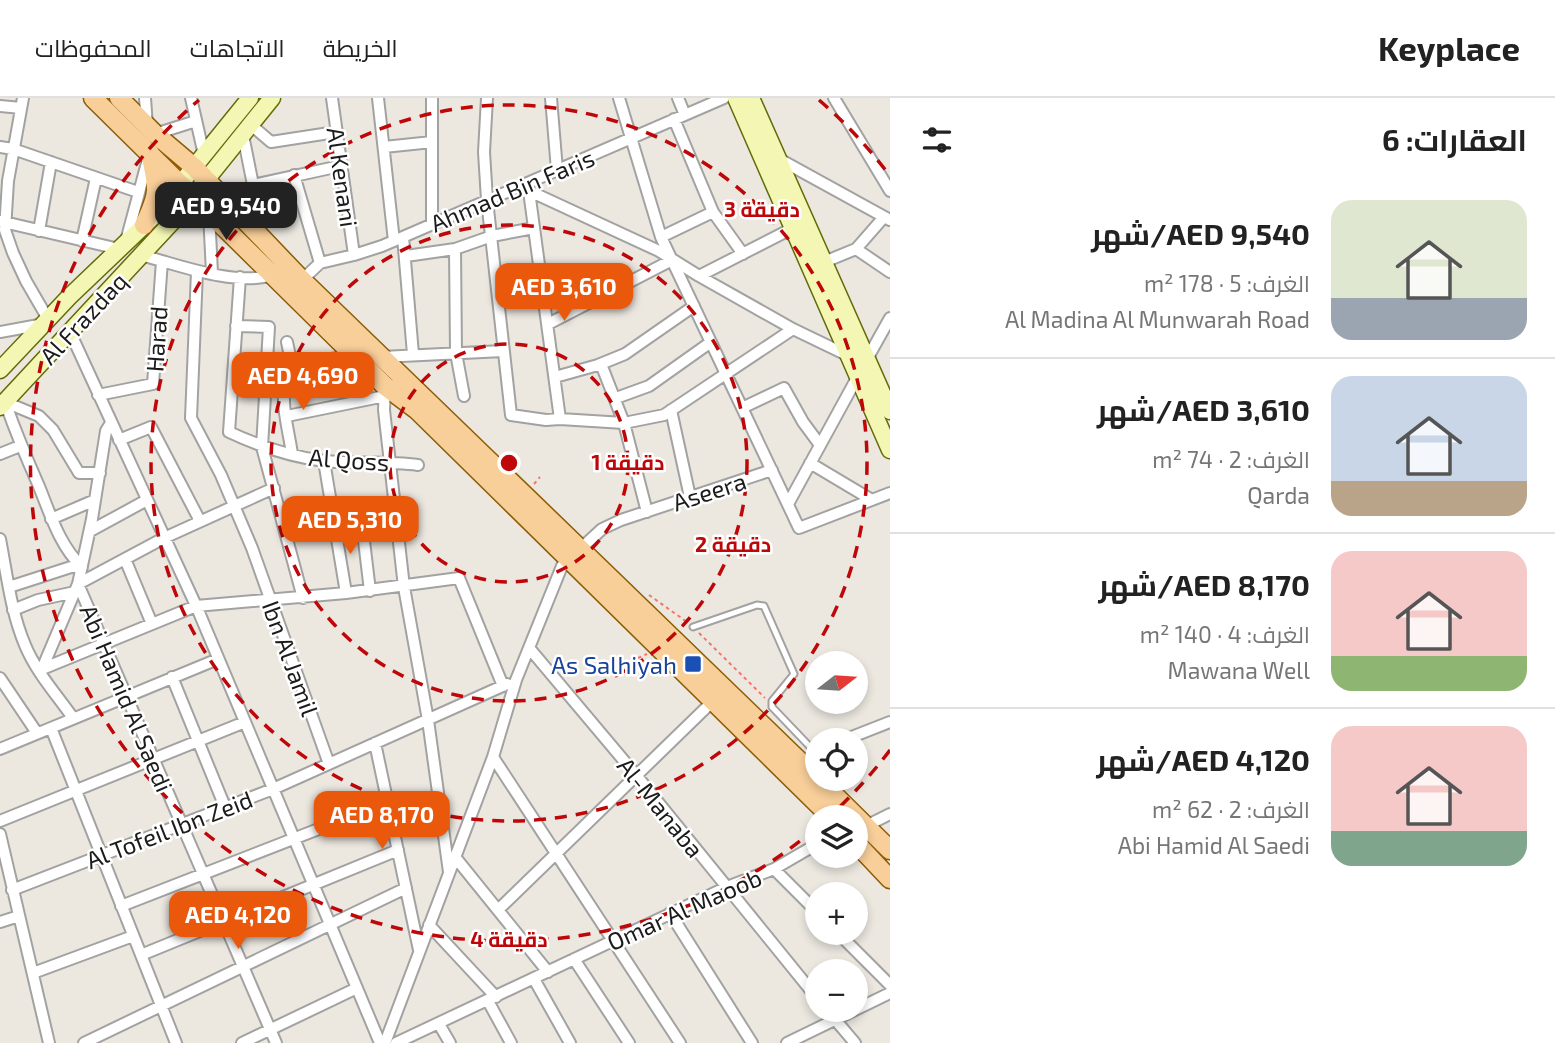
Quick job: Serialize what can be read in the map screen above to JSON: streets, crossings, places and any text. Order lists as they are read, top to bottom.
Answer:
{
  "streets": {
    "main road": ["Al Frazdaq"],
    "street": [
      "Al Kenani",
      "Ahmad Bin Faris",
      "Harad",
      "Al Qoss",
      "Aseera",
      "Ibn Al Jamil",
      "Abi Hamid Al Saedi",
      "Al-Manaba",
      "Al Tofeil Ibn Zeid",
      "Omar Al Maoob"
    ]
  },
  "crossings": [
    ["Al Kenani", "Ahmad Bin Faris"],
    ["Ibn Al Jamil", "Al Tofeil Ibn Zeid"],
    ["Abi Hamid Al Saedi", "Al Tofeil Ibn Zeid"],
    ["Al-Manaba", "Omar Al Maoob"]
  ],
  "places": {
    "transit": ["As Salhiyah"]
  },
  "north": "right",
  "page": {
    "header": "Keyplace",
    "nav": ["الخريطة", "الاتجاهات", "المحفوظات"],
    "heading": "العقارات: 6",
    "list": [
      {
        "name": "AED 9,540/شهر",
        "note": "الغرف: 5 · 178 m² · Al Madina Al Munwarah Road"
      },
      {
        "name": "AED 3,610/شهر",
        "note": "الغرف: 2 · 74 m² · Qarda"
      },
      {
        "name": "AED 8,170/شهر",
        "note": "الغرف: 4 · 140 m² · Mawana Well"
      },
      {
        "name": "AED 4,120/شهر",
        "note": "الغرف: 2 · 62 m² · Abi Hamid Al Saedi"
      }
    ],
    "price": [
      "AED 9,540",
      "AED 3,610",
      "AED 4,690",
      "AED 5,310",
      "AED 8,170",
      "AED 4,120"
    ],
    "map_buttons": ["+", "−"]
  },
  "rings": [
    "3 دقيقة",
    "1 دقيقة",
    "2 دقيقة",
    "4 دقيقة"
  ]
}
